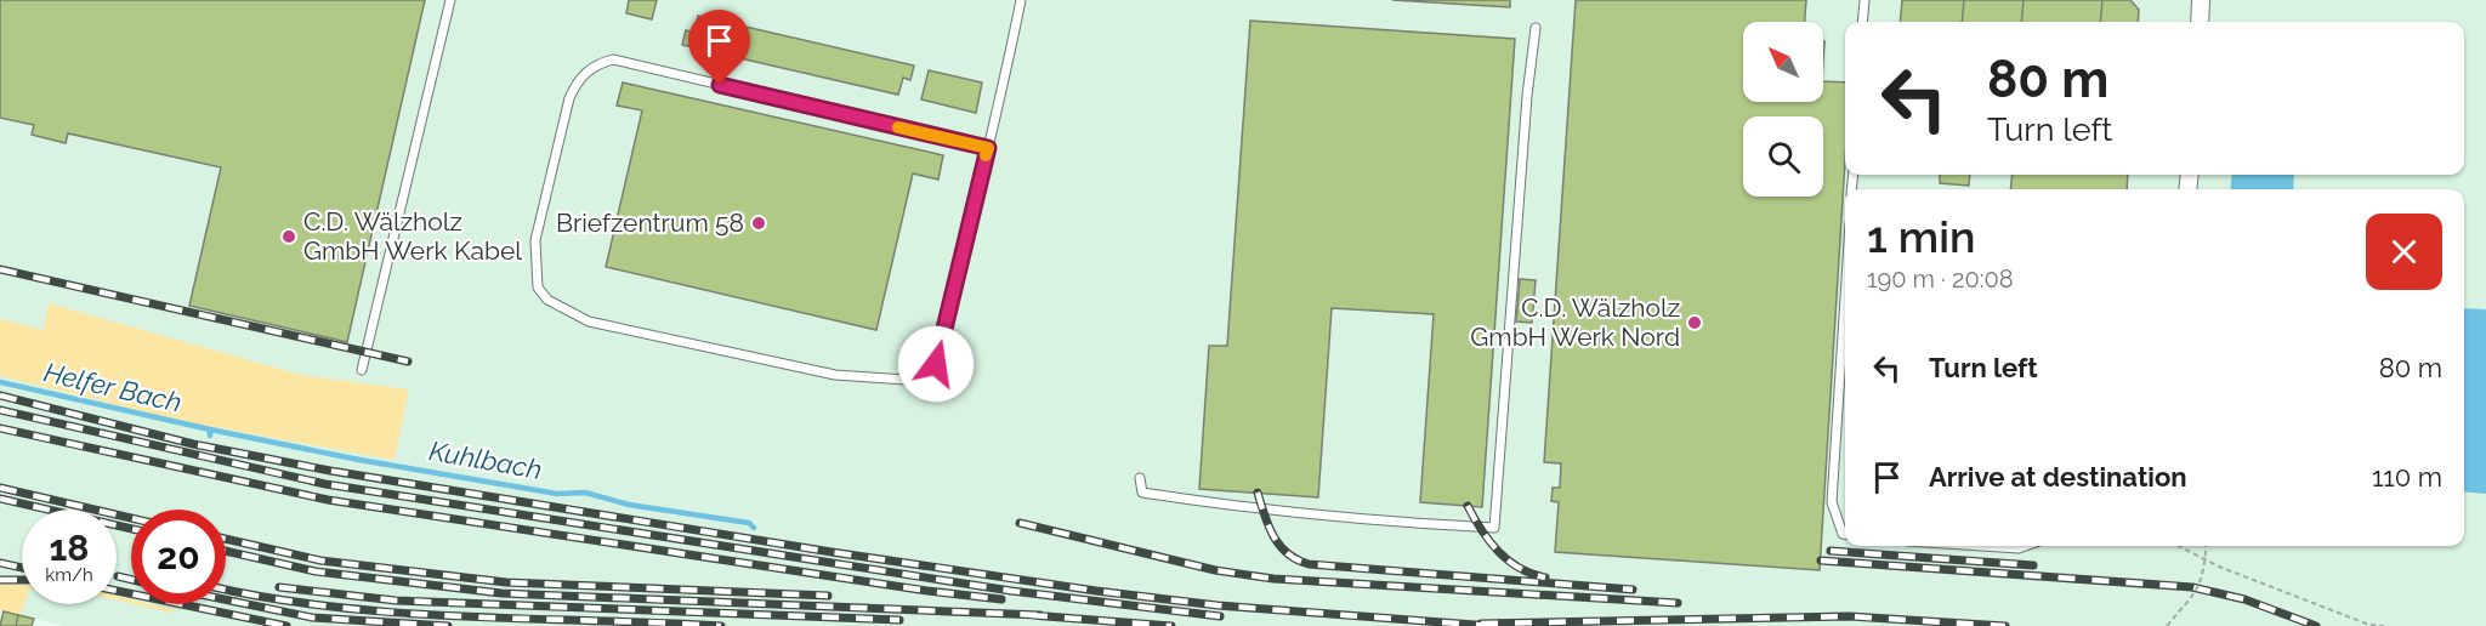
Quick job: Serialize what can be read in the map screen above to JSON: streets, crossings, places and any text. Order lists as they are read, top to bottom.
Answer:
{
  "water": ["Helfer Bach", "Kuhlbach"],
  "places": ["Briefzentrum 58", "C.D. Wälzholz GmbH Werk Kabel", "C.D. Wälzholz GmbH Werk Nord"],
  "north": "top left",
  "page": {
    "turn": ["80 m", "Turn left"],
    "heading": ["1 min", "190 m · 20:08"],
    "list": [
      {
        "name": "Turn left",
        "value": "80 m"
      },
      {
        "name": "Arrive at destination",
        "value": "110 m"
      }
    ],
    "speed": "18 km/h",
    "limit": "20"
  }
}
